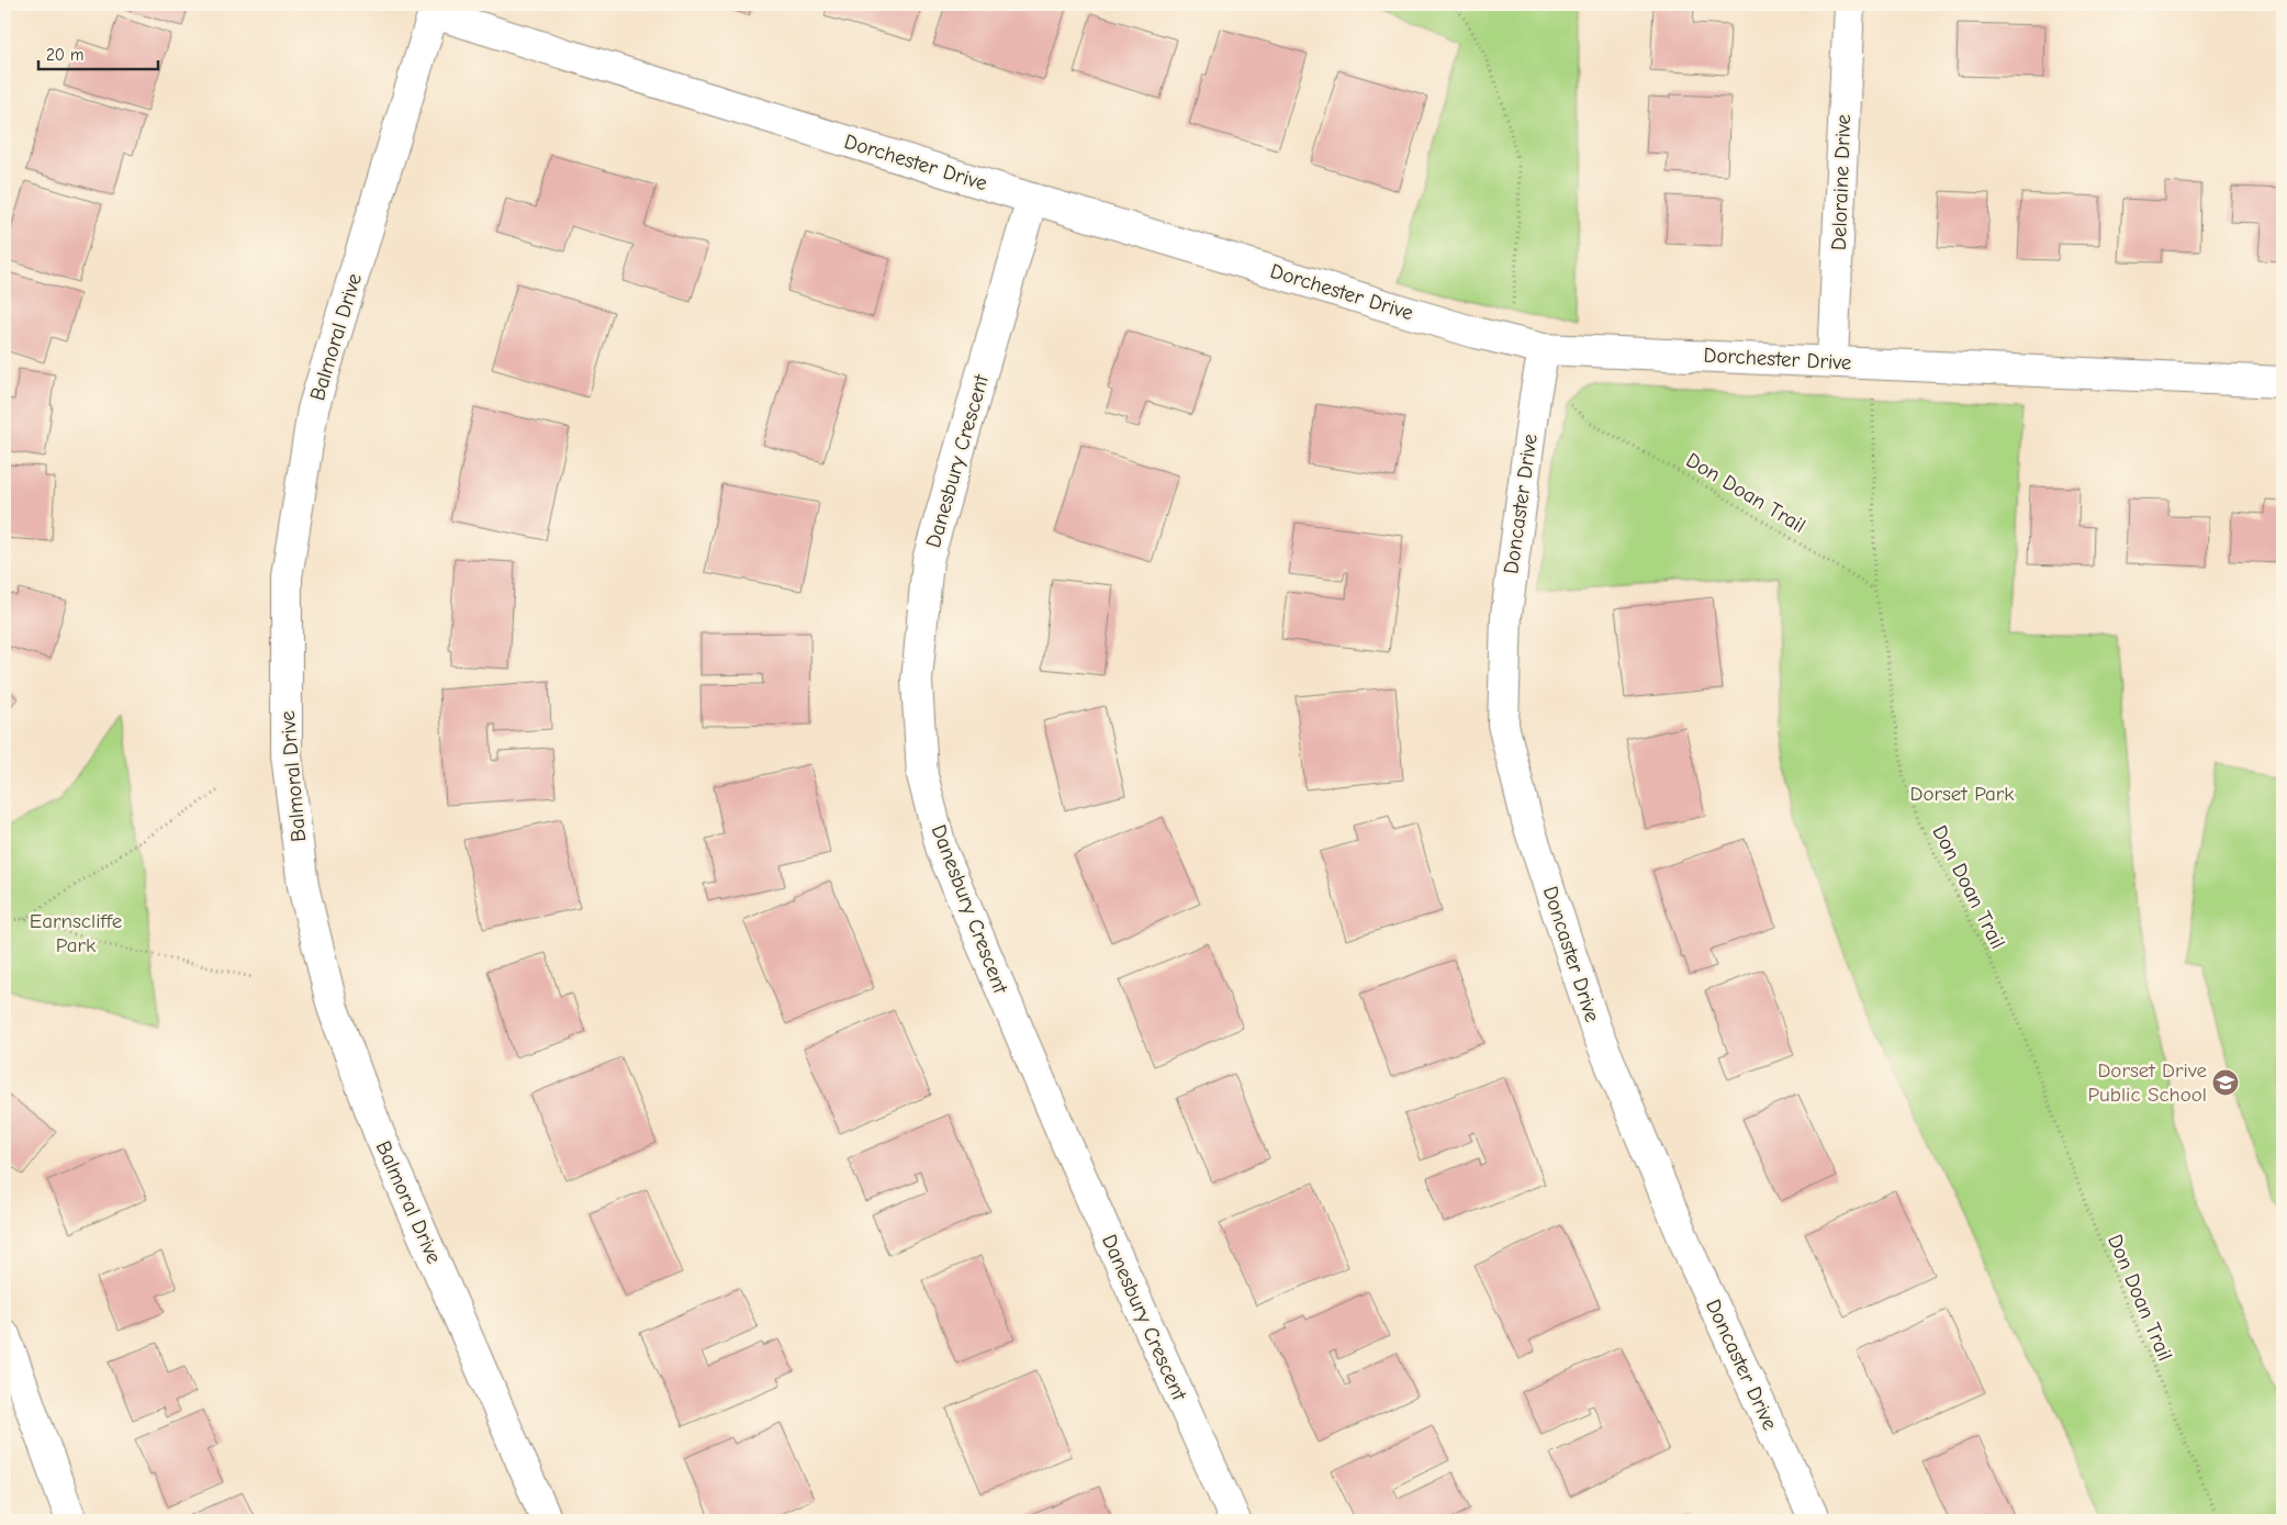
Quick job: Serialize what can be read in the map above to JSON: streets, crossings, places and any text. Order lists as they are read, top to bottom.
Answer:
{
  "streets": {
    "street": [
      "Dorchester Drive",
      "Deloraine Drive",
      "Balmoral Drive",
      "Danesbury Crescent",
      "Doncaster Drive"
    ],
    "path": ["Don Doan Trail"]
  },
  "crossings": [
    ["Dorchester Drive", "Deloraine Drive"],
    ["Dorchester Drive", "Balmoral Drive"],
    ["Dorchester Drive", "Danesbury Crescent"],
    ["Dorchester Drive", "Doncaster Drive"]
  ],
  "parks": ["Dorset Park", "Earnscliffe Park"],
  "places": {
    "school or university": ["Dorset Drive Public School"]
  },
  "scale_bar": "20 m"
}
